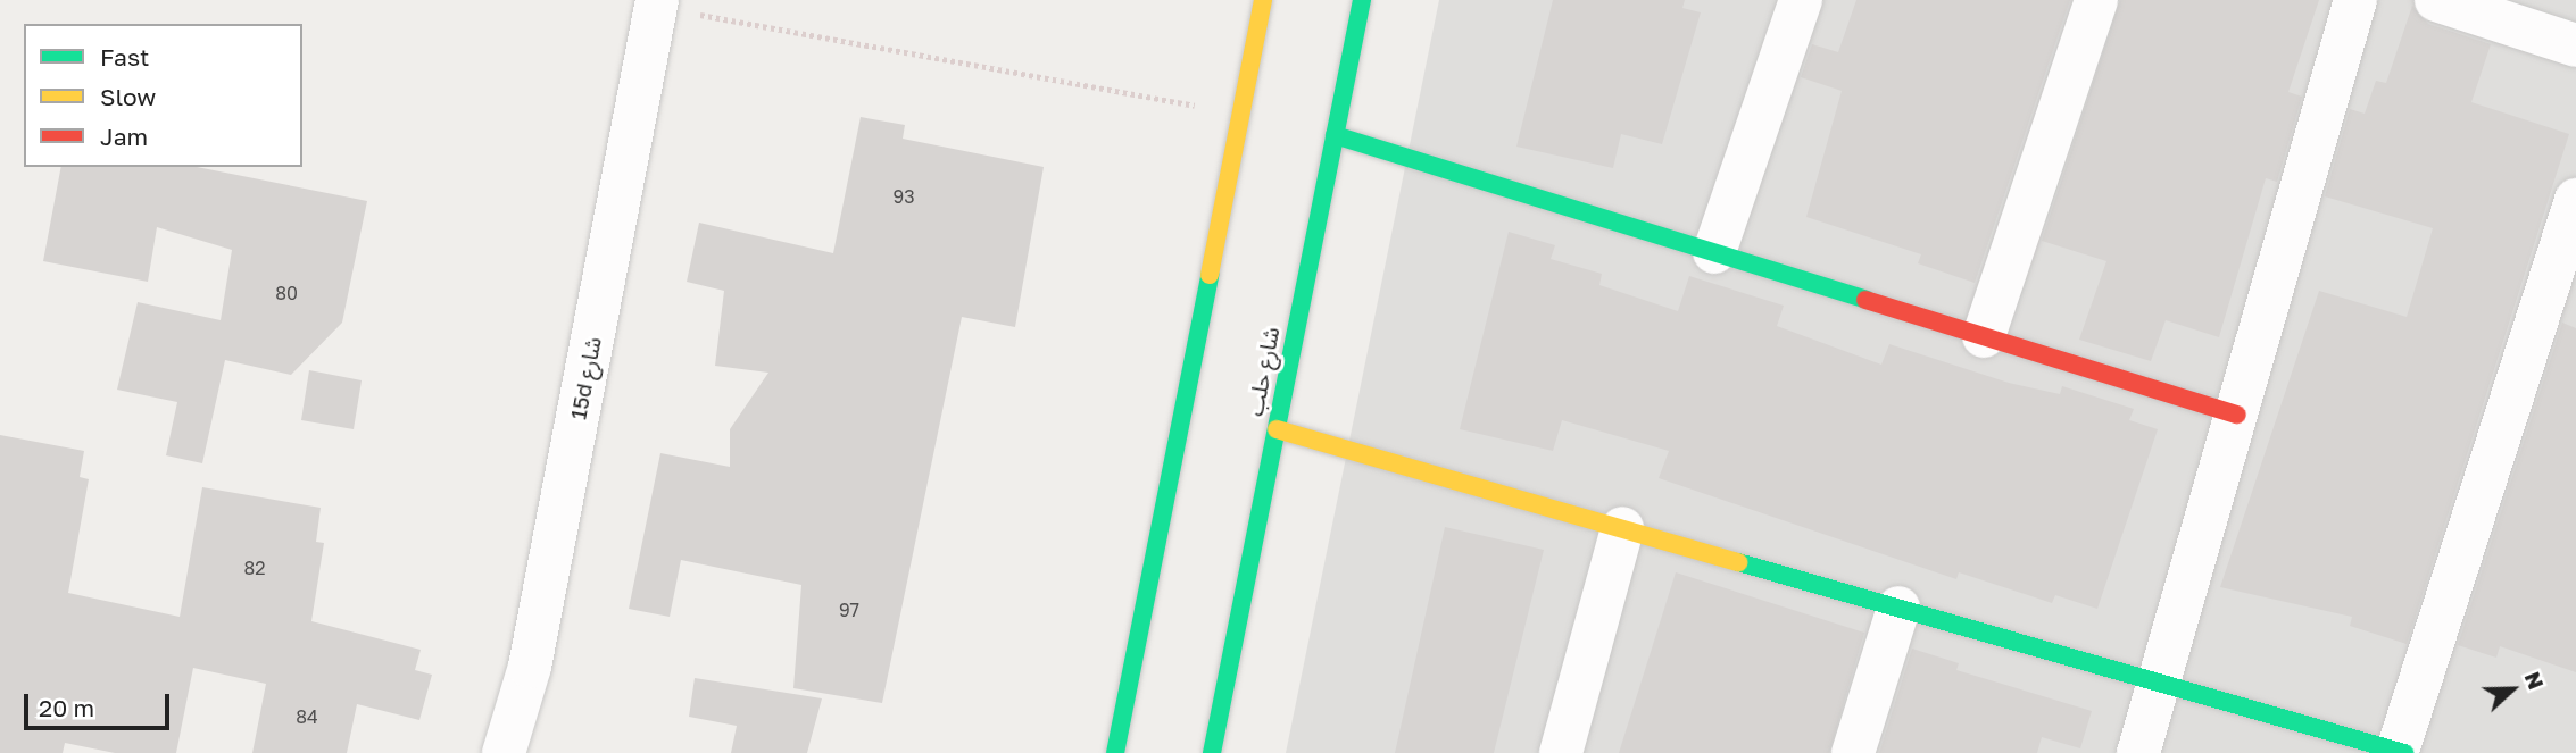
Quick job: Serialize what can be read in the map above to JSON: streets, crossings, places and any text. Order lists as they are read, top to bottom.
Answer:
{
  "streets": {
    "street": ["شارع حلب", "15d شارع"]
  },
  "house_numbers": [
    "93",
    "80",
    "82",
    "97",
    "84"
  ],
  "legend": ["Fast", "Slow", "Jam"],
  "scale_bar": "20 m",
  "north": "right"
}
